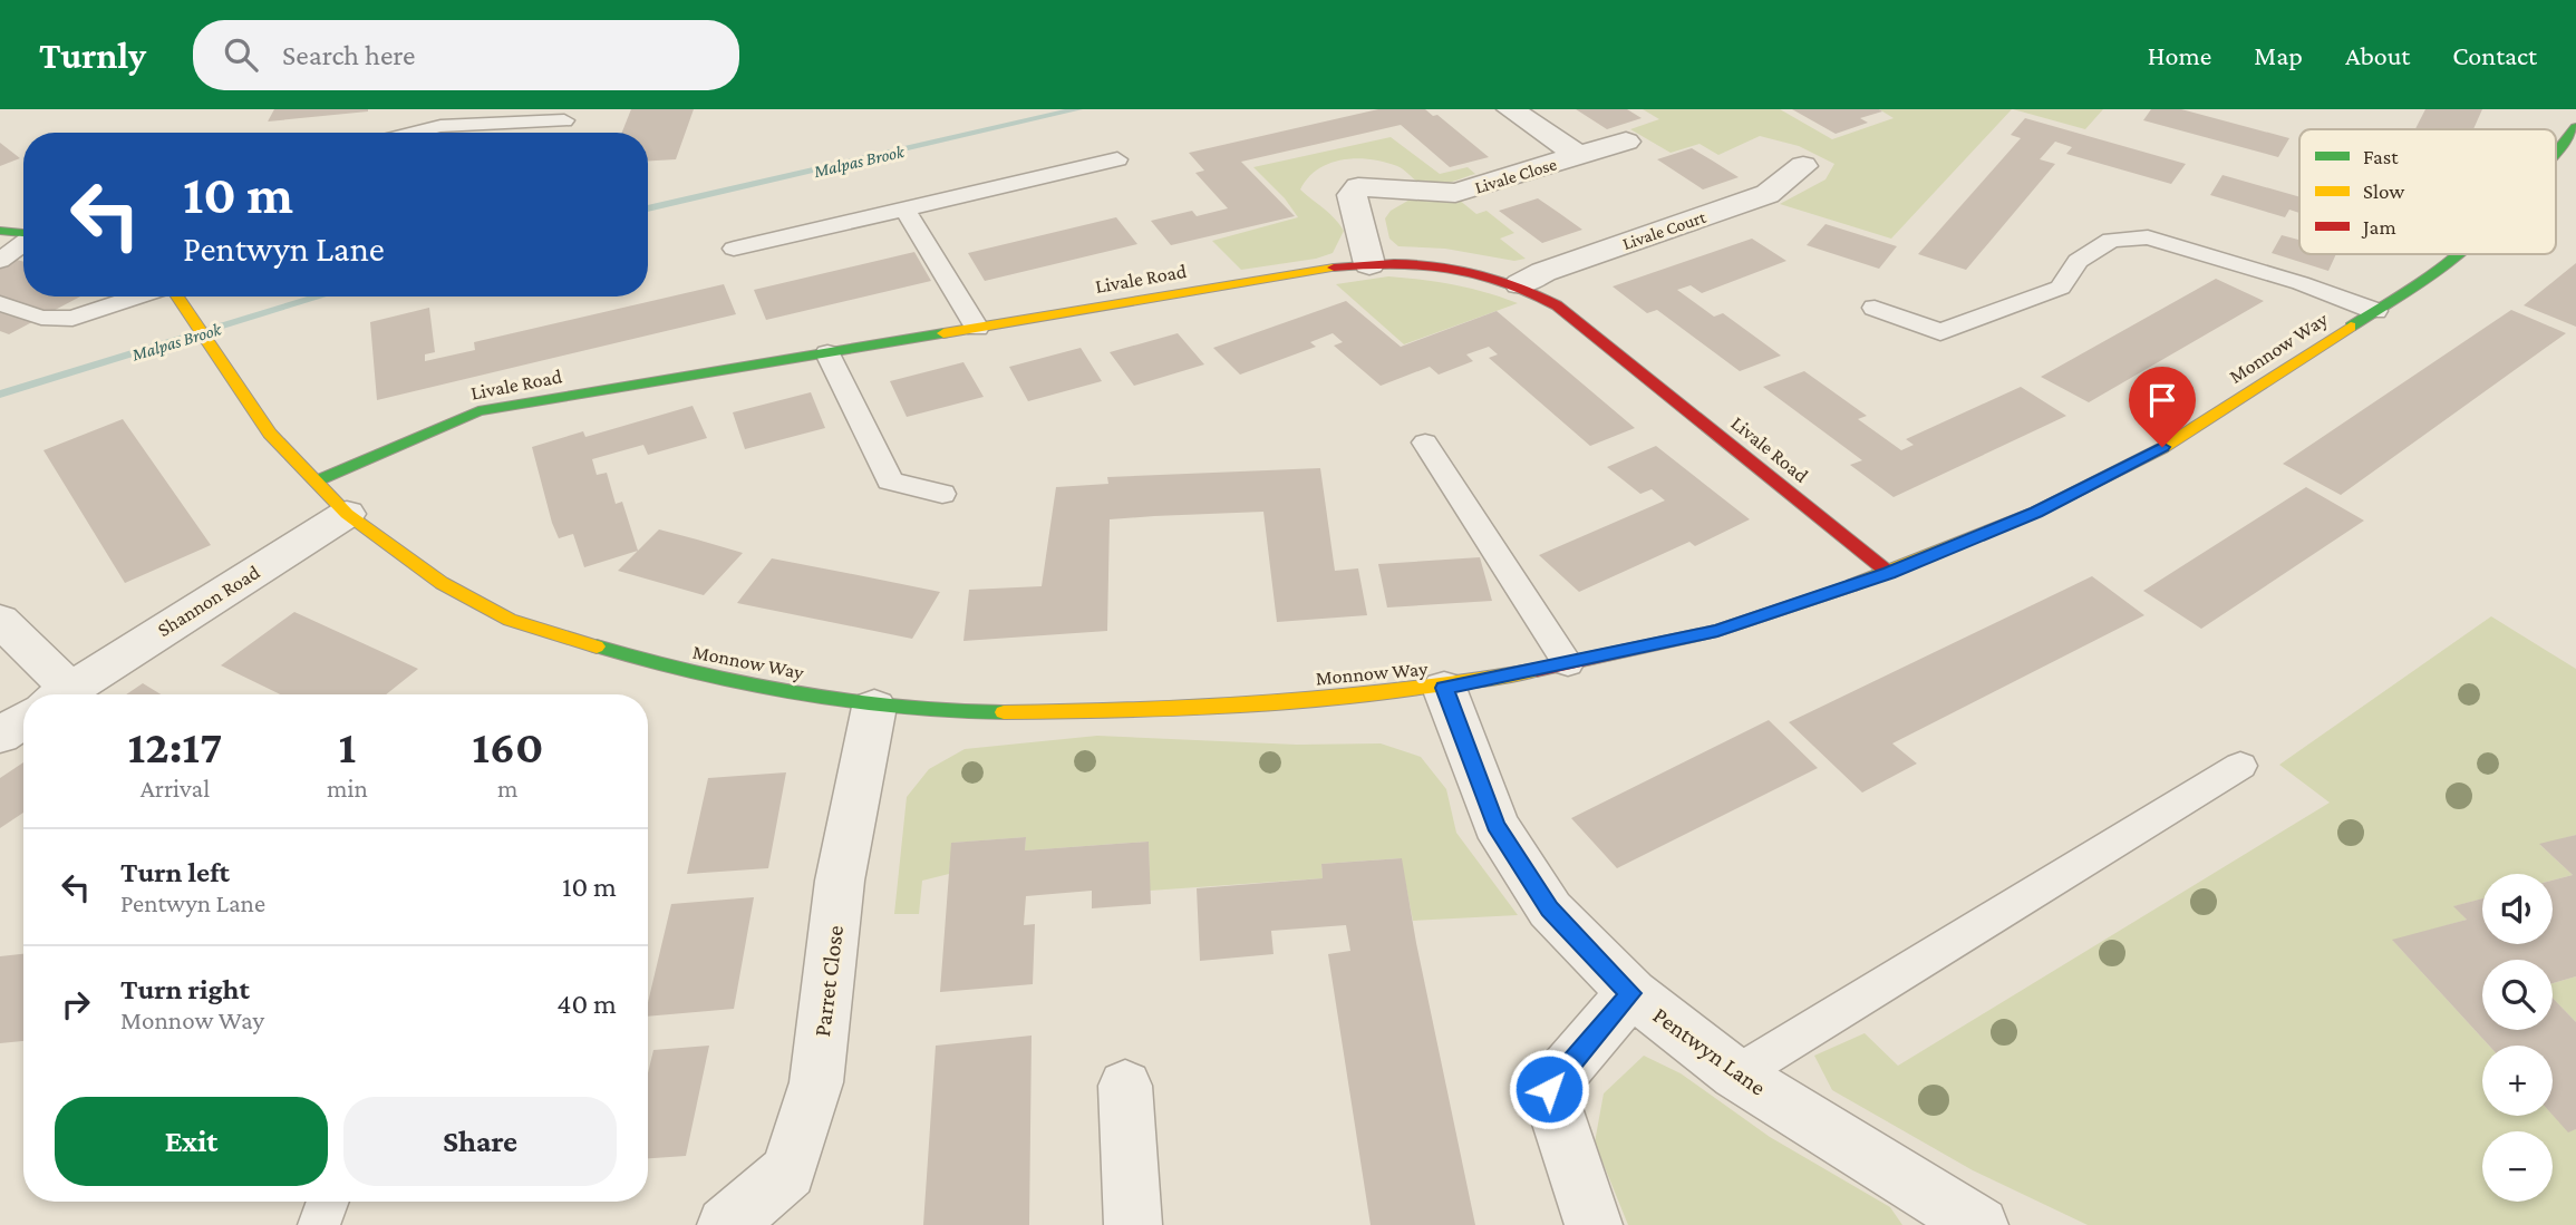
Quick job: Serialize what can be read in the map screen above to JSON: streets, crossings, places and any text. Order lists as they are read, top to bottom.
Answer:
{
  "streets": {
    "street": [
      "Livale Close",
      "Livale Court",
      "Livale Road",
      "Monnow Way",
      "Shannon Road",
      "Parret Close",
      "Pentwyn Lane"
    ]
  },
  "crossings": [
    ["Livale Close", "Livale Road"],
    ["Livale Court", "Livale Road"],
    ["Livale Road", "Monnow Way"],
    ["Monnow Way", "Shannon Road"],
    ["Monnow Way", "Parret Close"],
    ["Monnow Way", "Pentwyn Lane"]
  ],
  "water": ["Malpas Brook"],
  "legend": ["Fast", "Slow", "Jam"],
  "page": {
    "header": "Turnly",
    "search": "Search here",
    "nav": [
      "Home",
      "Map",
      "About",
      "Contact"
    ],
    "turn": ["10 m", "Pentwyn Lane"],
    "eta": [
      "12:17",
      "Arrival",
      "1",
      "min",
      "160",
      "m"
    ],
    "list": [
      {
        "name": "Turn left",
        "note": "Pentwyn Lane",
        "value": "10 m"
      },
      {
        "name": "Turn right",
        "note": "Monnow Way",
        "value": "40 m"
      }
    ],
    "map_buttons": ["+", "−"],
    "buttons": ["Exit", "Share"]
  }
}
